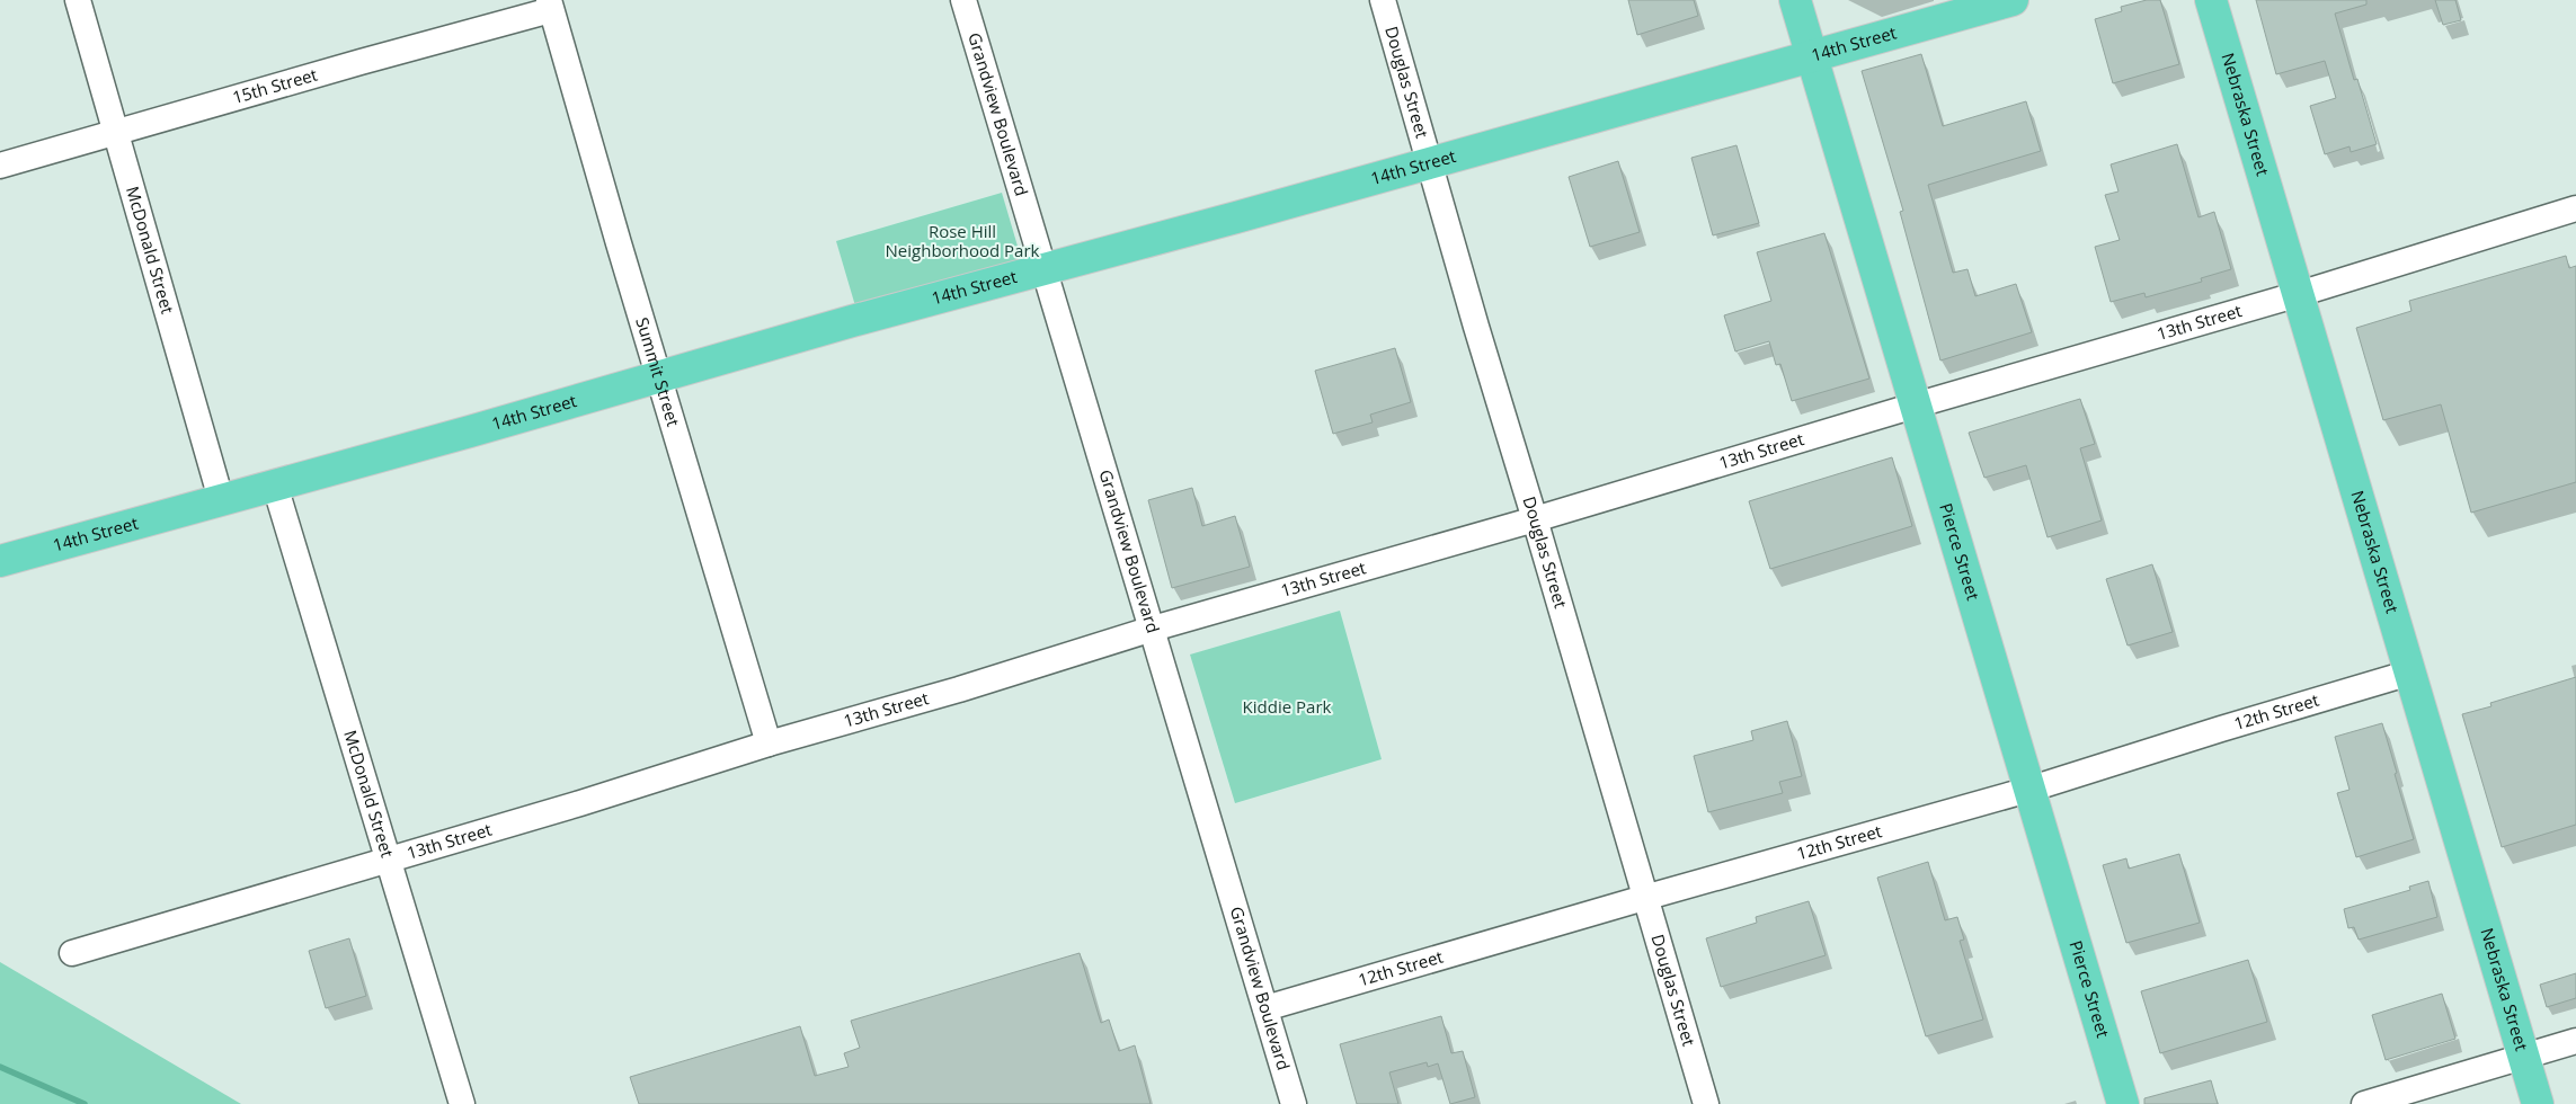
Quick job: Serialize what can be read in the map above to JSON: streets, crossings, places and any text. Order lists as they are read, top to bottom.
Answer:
{
  "streets": {
    "main road": ["14th Street", "Nebraska Street", "Pierce Street"],
    "street": [
      "Douglas Street",
      "15th Street",
      "Grandview Boulevard",
      "McDonald Street",
      "13th Street",
      "Summit Street",
      "12th Street"
    ]
  },
  "crossings": [
    ["14th Street", "Douglas Street"],
    ["14th Street", "Grandview Boulevard"],
    ["14th Street", "McDonald Street"],
    ["14th Street", "Summit Street"],
    ["14th Street", "Pierce Street"],
    ["Douglas Street", "13th Street"],
    ["Douglas Street", "12th Street"],
    ["15th Street", "McDonald Street"],
    ["15th Street", "Summit Street"],
    ["Grandview Boulevard", "13th Street"],
    ["Grandview Boulevard", "12th Street"],
    ["Nebraska Street", "13th Street"],
    ["Nebraska Street", "12th Street"],
    ["McDonald Street", "13th Street"],
    ["13th Street", "Summit Street"],
    ["13th Street", "Pierce Street"],
    ["Pierce Street", "12th Street"]
  ],
  "parks": ["Rose Hill Neighborhood Park", "Kiddie Park"]
}
